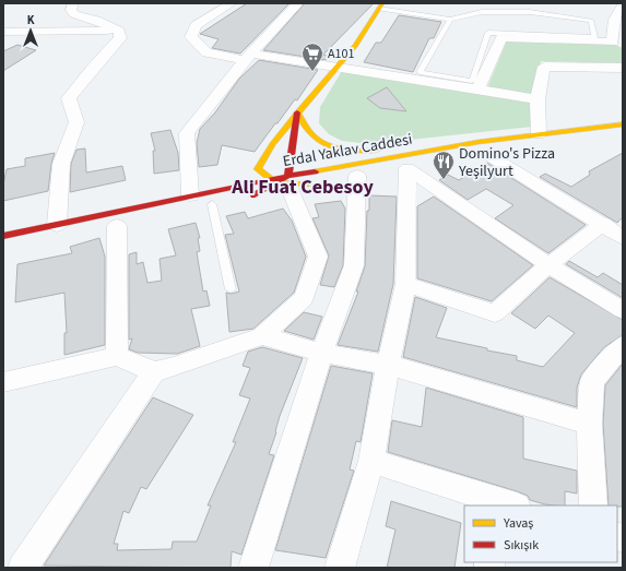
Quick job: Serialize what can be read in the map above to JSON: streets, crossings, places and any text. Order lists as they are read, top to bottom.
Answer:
{
  "streets": {
    "main road": ["Erdal Yaklav Caddesi"]
  },
  "districts": ["Ali Fuat Cebesoy"],
  "places": {
    "supermarket": ["A101"],
    "restaurant": ["Domino's Pizza Yeşilyurt"]
  },
  "legend": ["Yavaş", "Sıkışık"],
  "north": "top"
}
